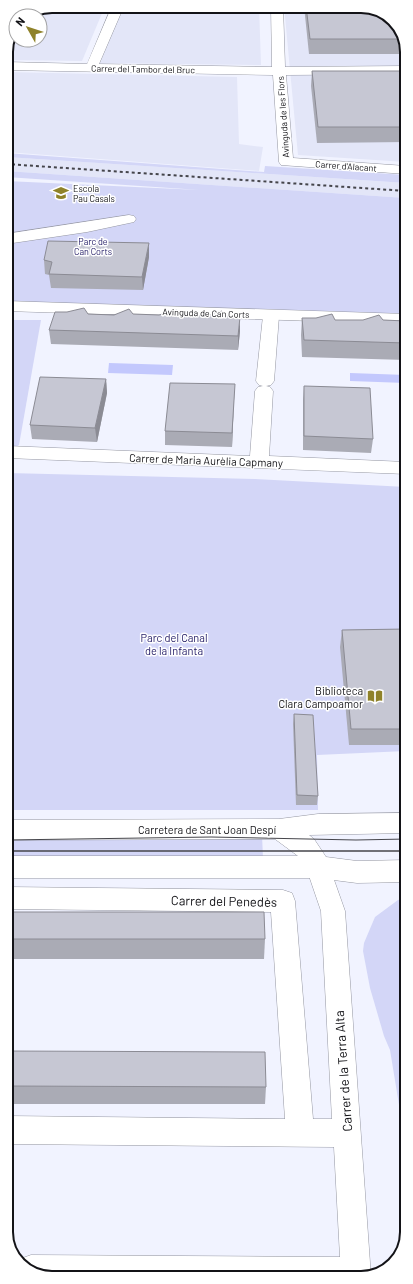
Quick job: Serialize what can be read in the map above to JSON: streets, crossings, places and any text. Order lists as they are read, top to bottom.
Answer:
{
  "streets": {
    "street": [
      "Carrer del Tambor del Bruc",
      "Avinguda de les Flors",
      "Carrer d'Alacant",
      "Avinguda de Can Corts",
      "Carrer de Maria Aurèlia Capmany",
      "Carretera de Sant Joan Despí",
      "Carrer del Penedès",
      "Carrer de la Terra Alta"
    ]
  },
  "crossings": [
    ["Carrer del Tambor del Bruc", "Avinguda de les Flors"],
    ["Avinguda de les Flors", "Carrer d'Alacant"]
  ],
  "parks": ["Parc de Can Corts", "Parc del Canal de la Infanta"],
  "places": {
    "school or university": ["Escola Pau Casals"],
    "library": ["Biblioteca Clara Campoamor"]
  },
  "north": "top left"
}
